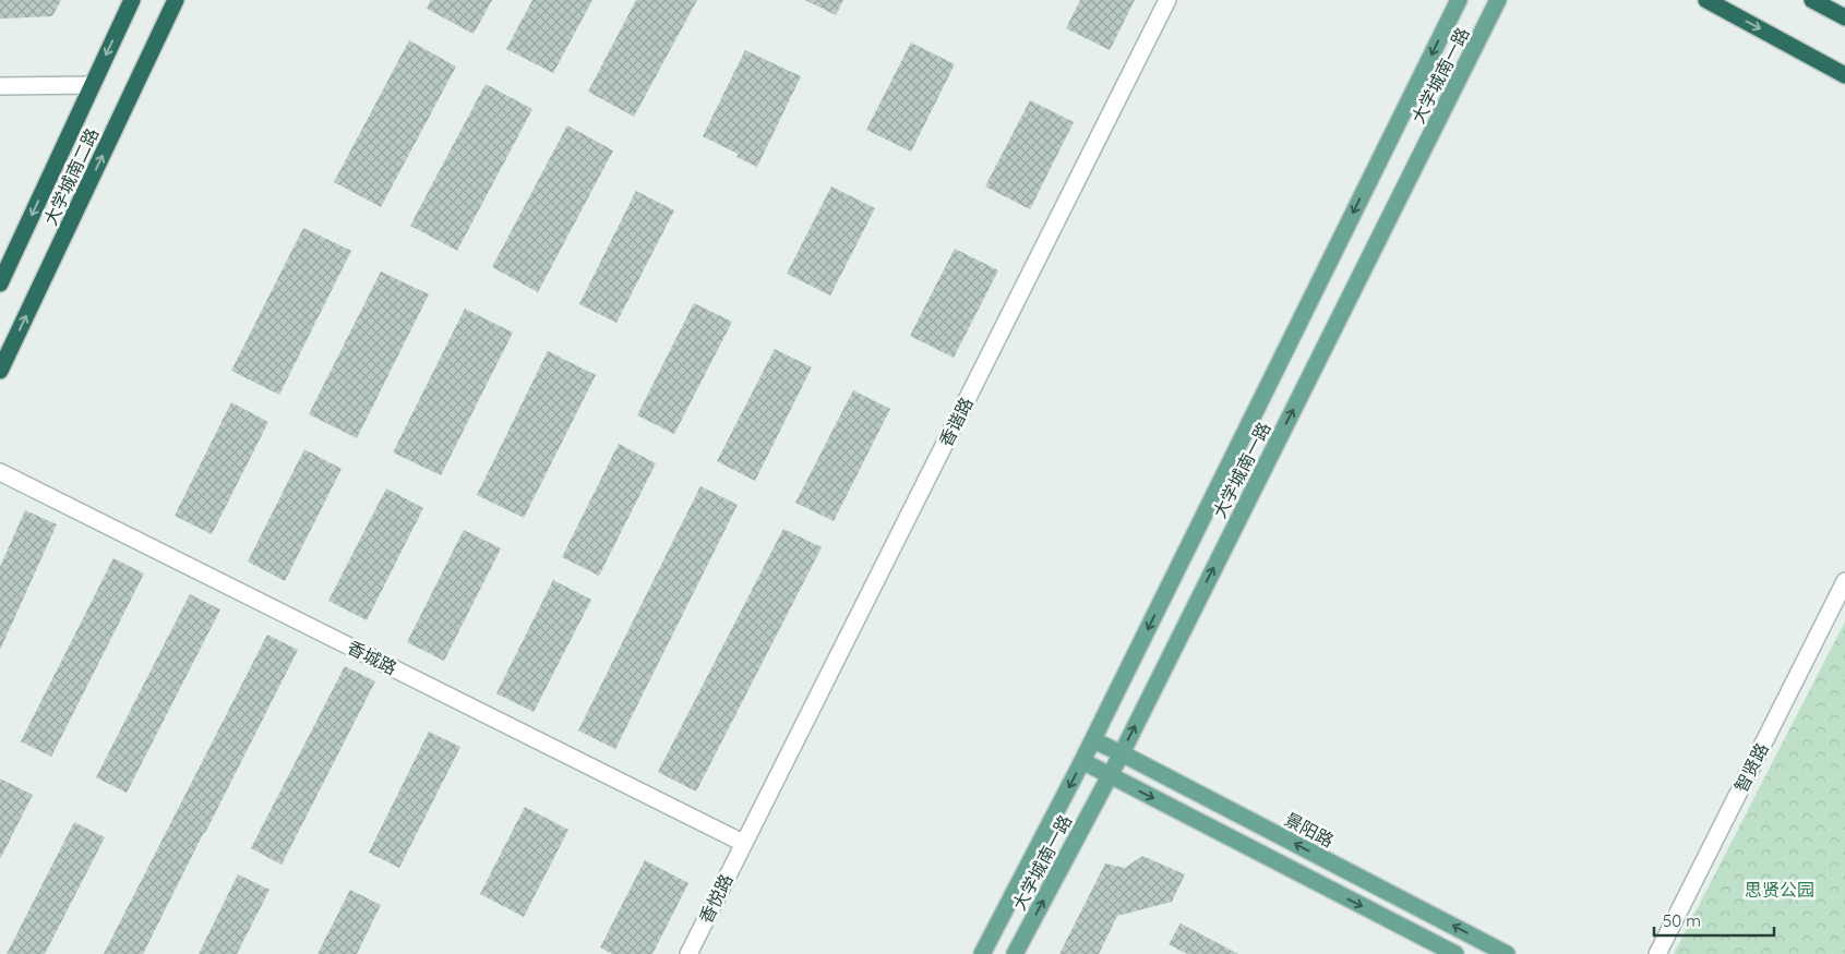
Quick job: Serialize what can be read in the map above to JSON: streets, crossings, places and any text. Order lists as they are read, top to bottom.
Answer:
{
  "streets": {
    "highway": ["大学城南二路"],
    "main road": ["大学城南一路", "景阳路"],
    "street": [
      "香谐路",
      "香城路",
      "智贤路",
      "香悦路"
    ]
  },
  "crossings": [
    ["大学城南一路", "景阳路"],
    ["香谐路", "香城路"],
    ["香谐路", "香悦路"],
    ["香城路", "香悦路"]
  ],
  "parks": ["思贤公园"],
  "scale_bar": "50 m"
}
